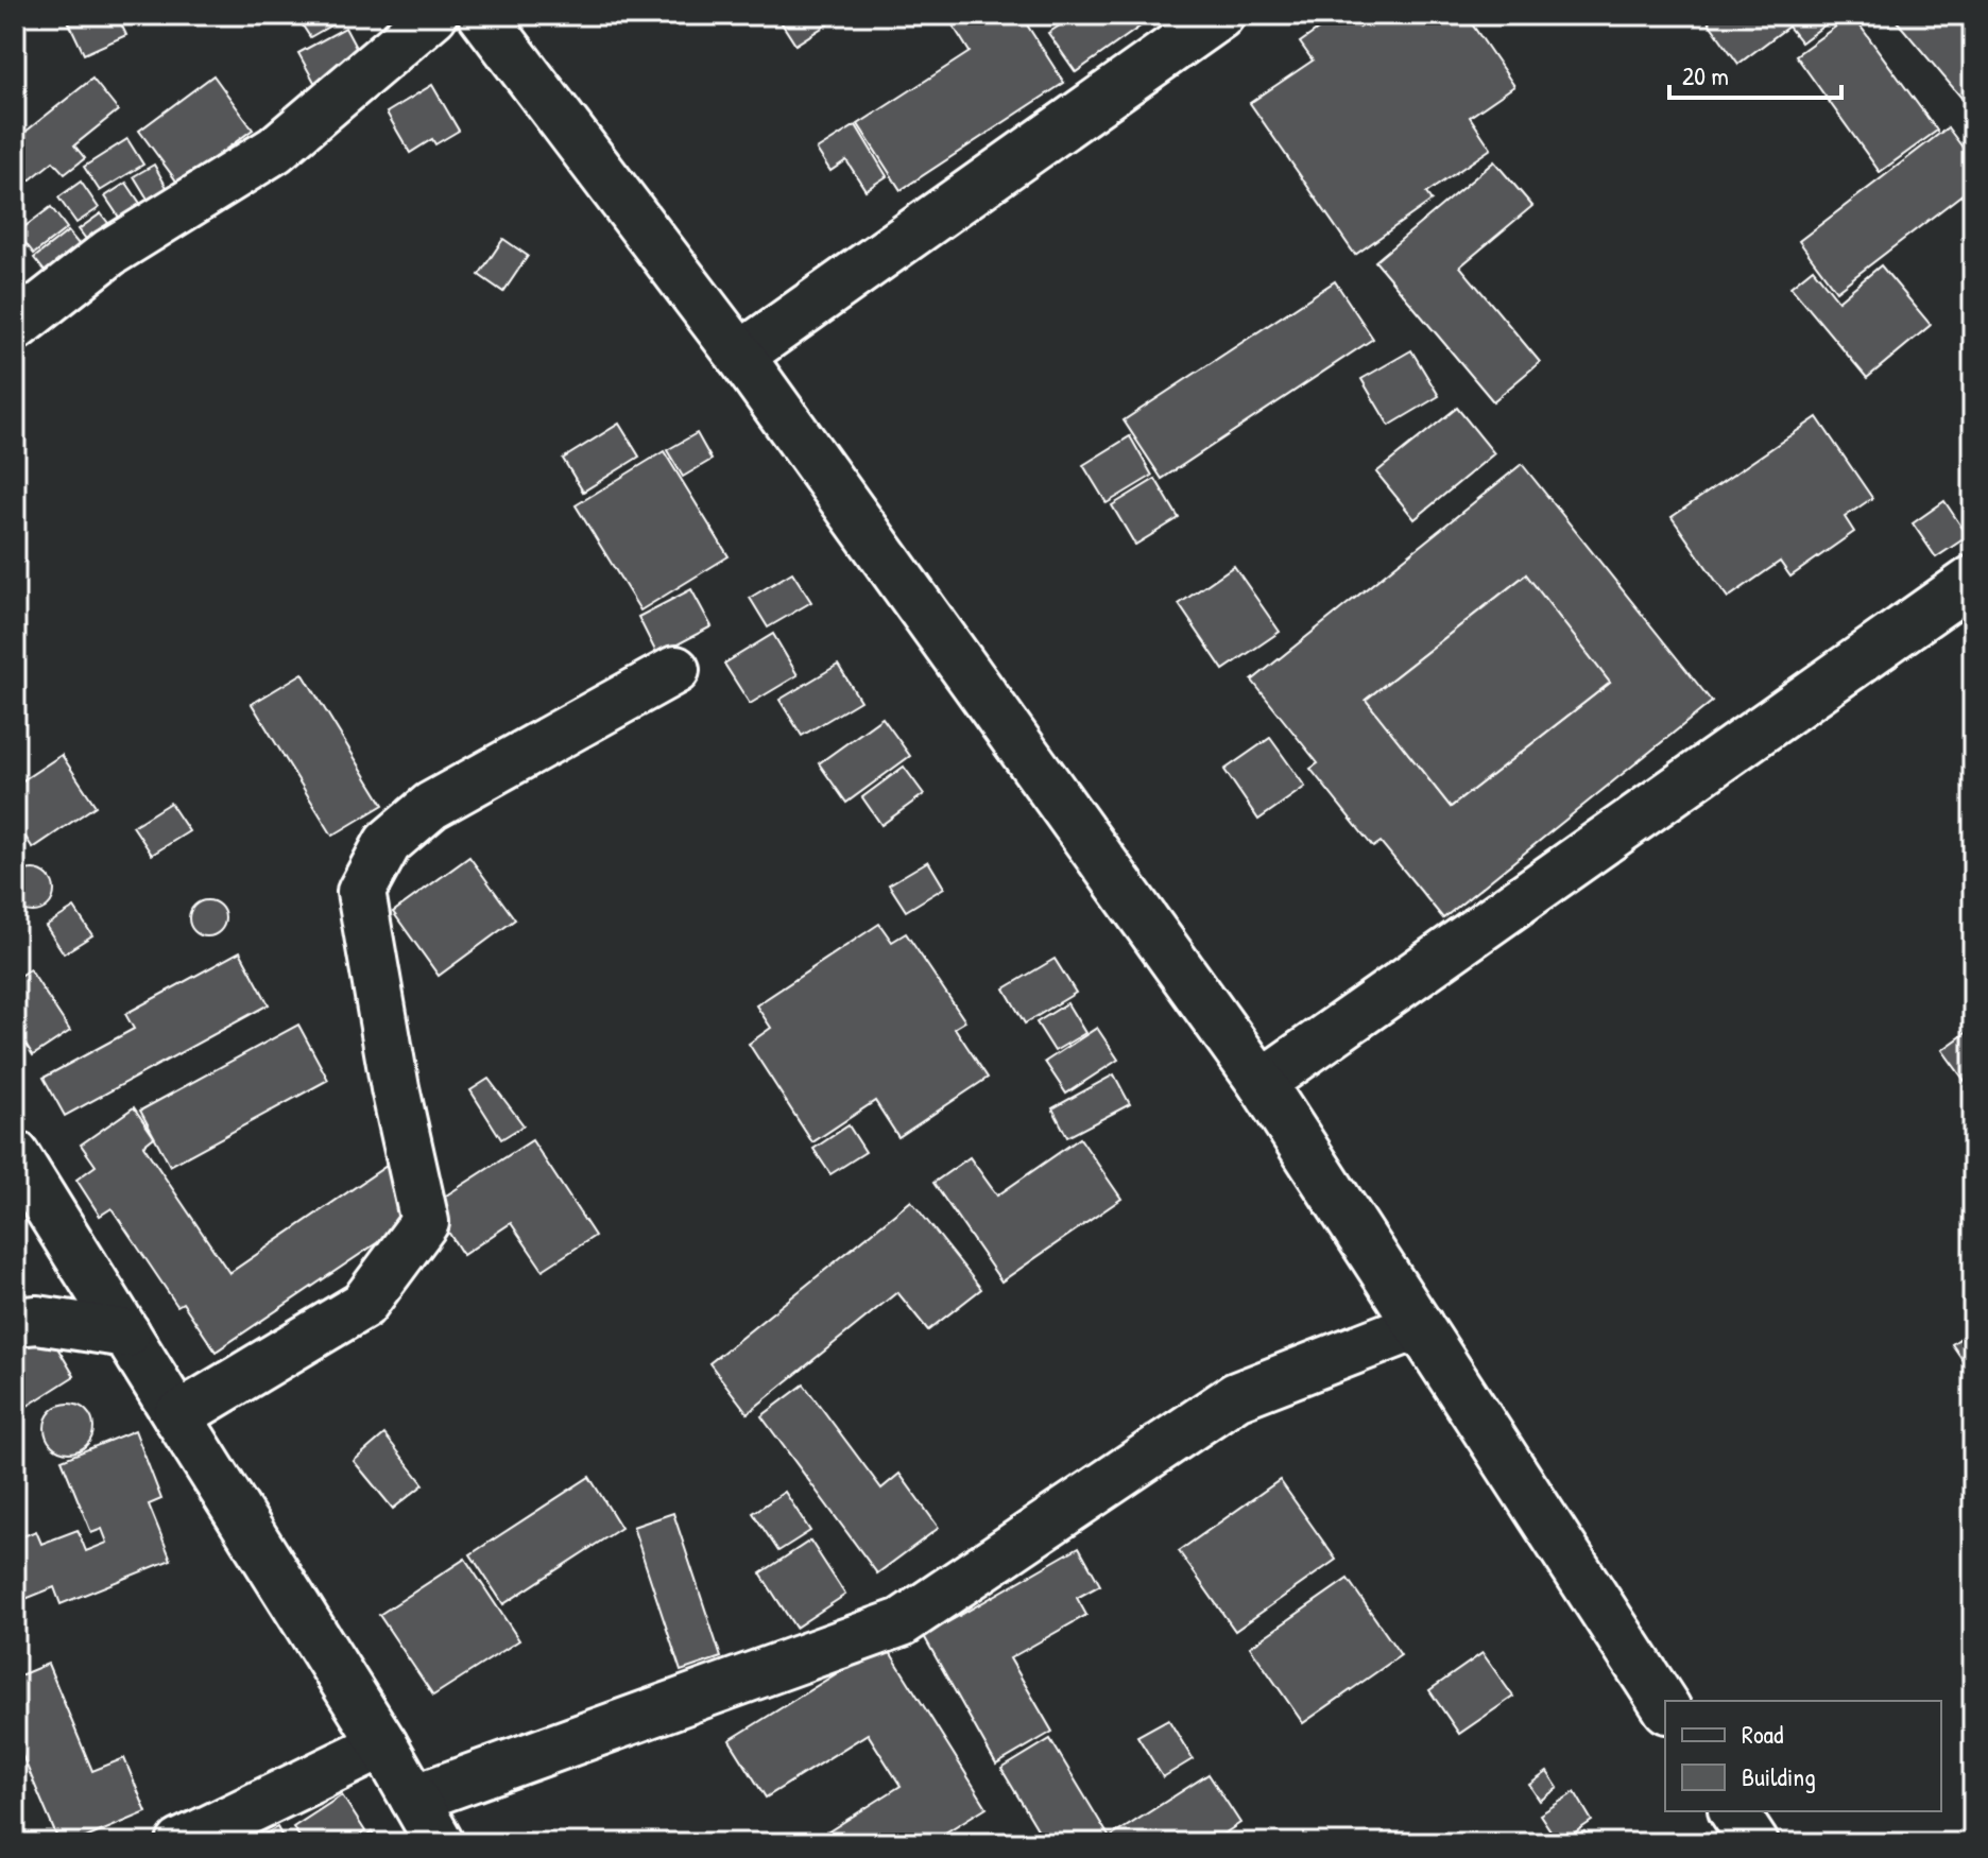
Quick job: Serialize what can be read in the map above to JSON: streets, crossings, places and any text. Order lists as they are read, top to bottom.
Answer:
{
  "legend": ["Road", "Building"],
  "scale_bar": "20 m"
}
